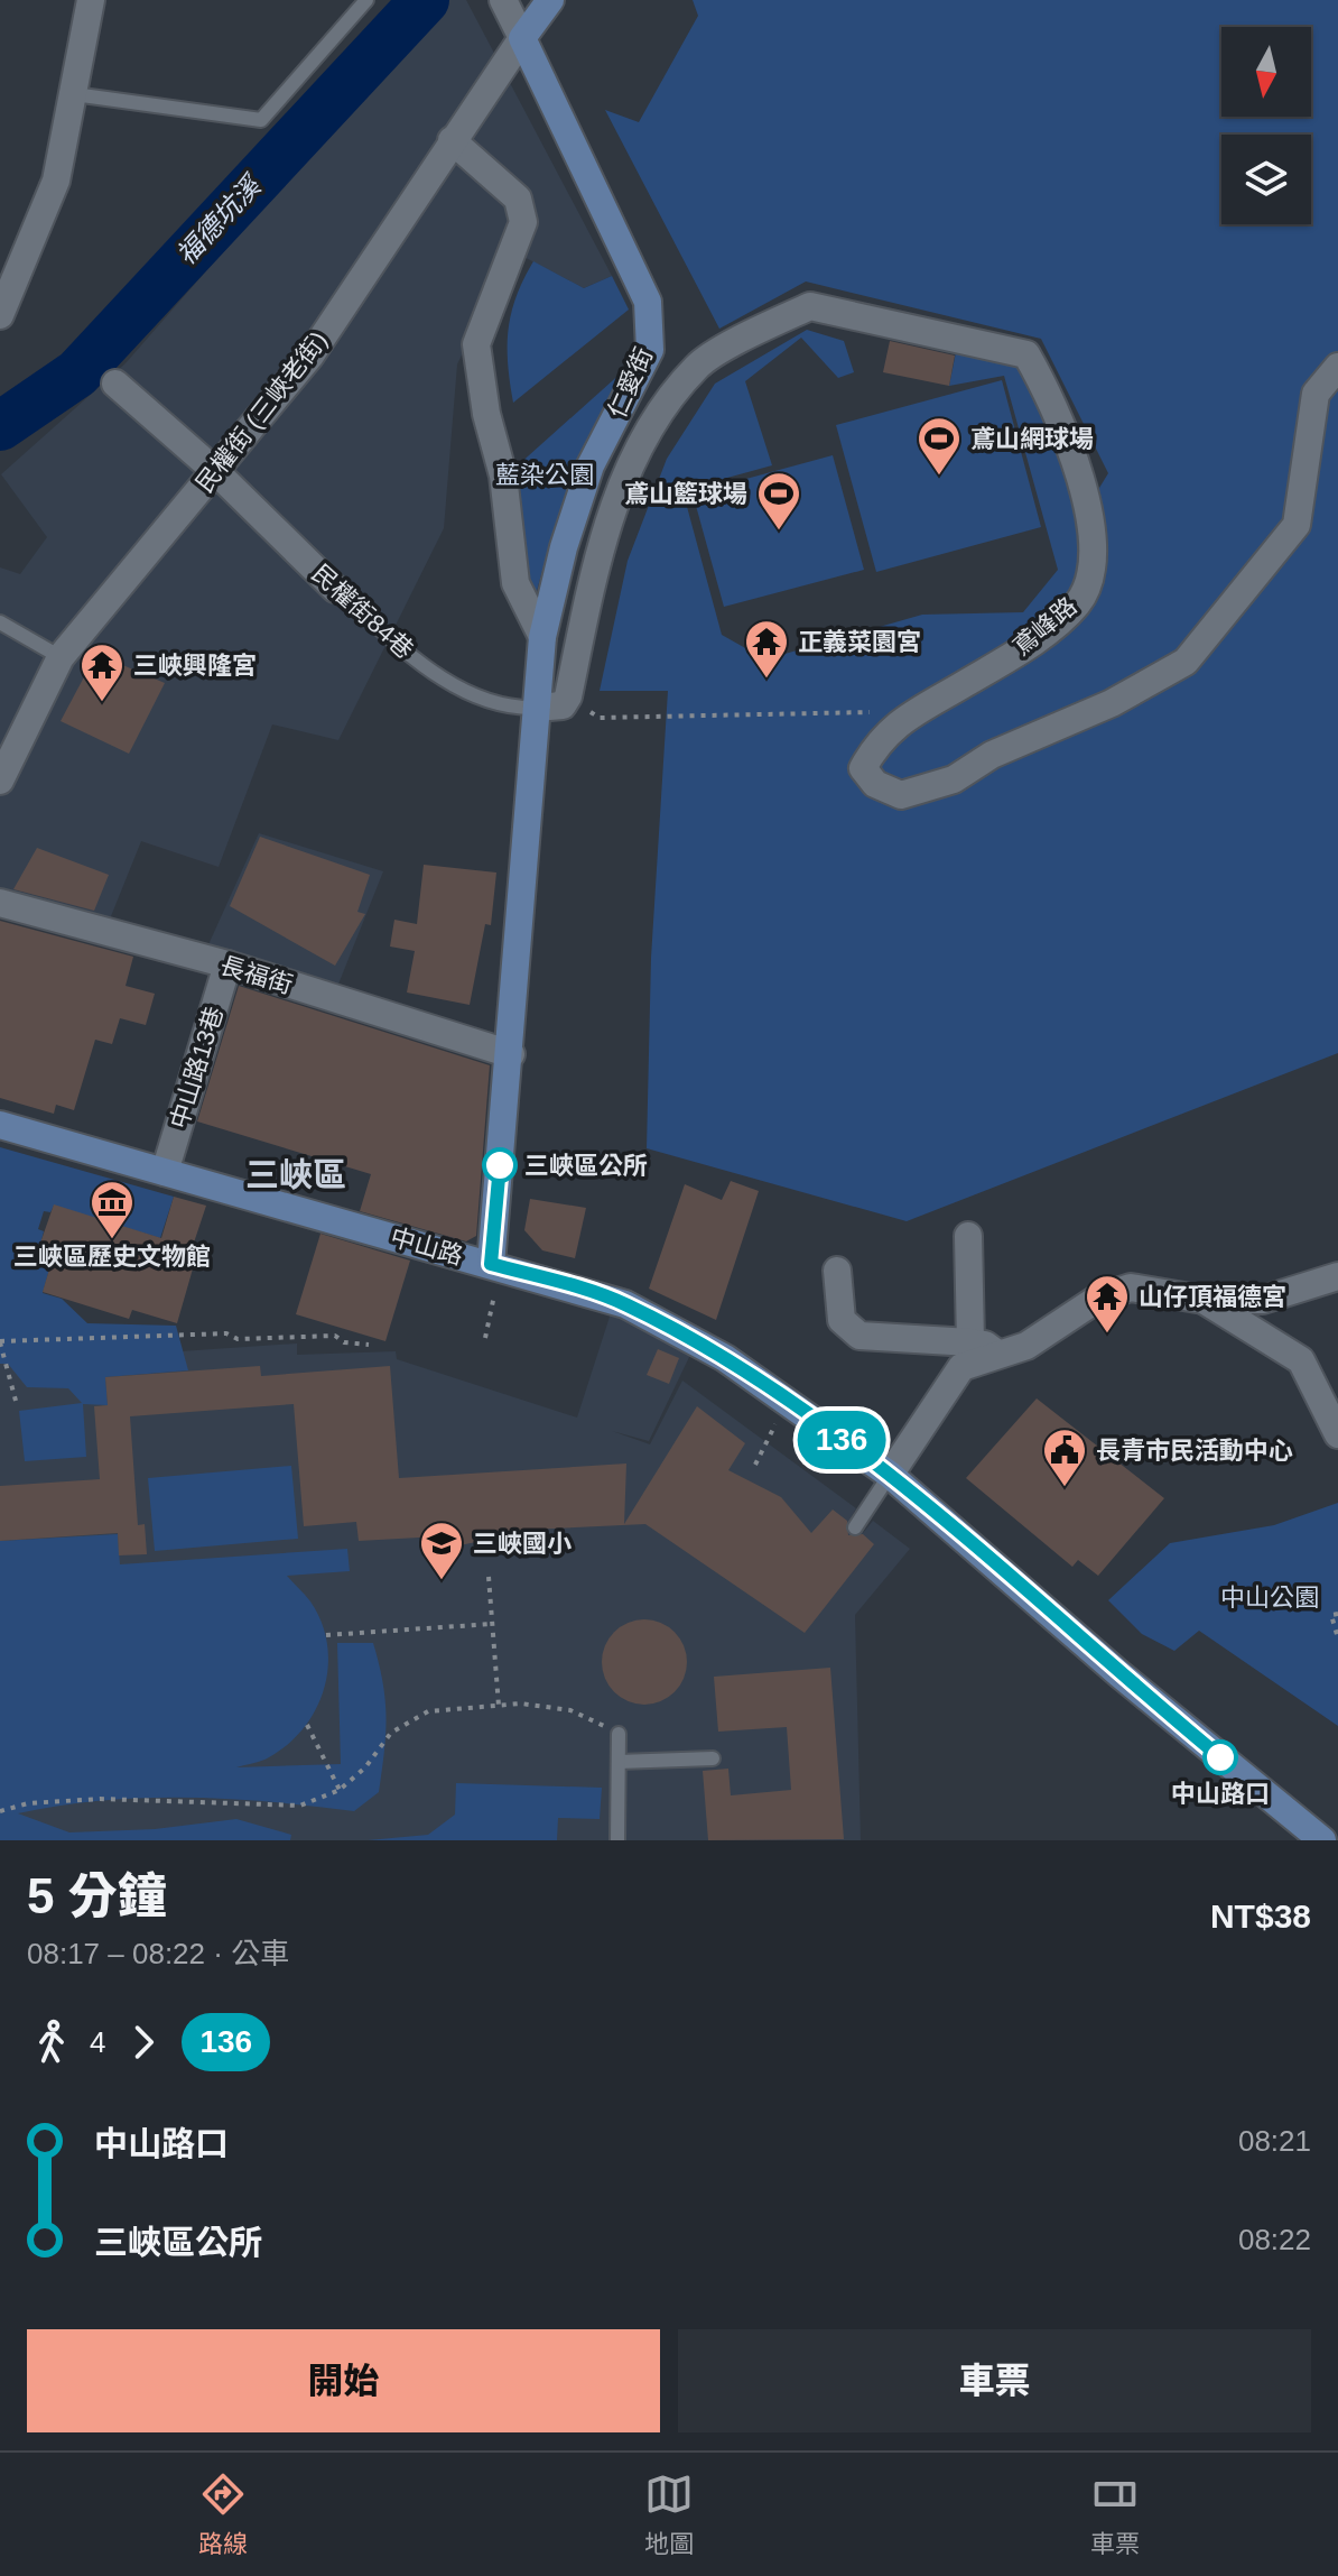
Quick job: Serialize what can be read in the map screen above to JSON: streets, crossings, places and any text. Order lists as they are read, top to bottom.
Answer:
{
  "streets": {
    "street": [
      "仁愛街",
      "民權街 (三峽老街)",
      "民權街84巷",
      "鳶峰路",
      "長福街",
      "中山路13巷",
      "中山路"
    ]
  },
  "crossings": [
    ["仁愛街", "民權街 (三峽老街)"],
    ["仁愛街", "民權街84巷"],
    ["仁愛街", "鳶峰路"],
    ["仁愛街", "長福街"],
    ["仁愛街", "中山路"],
    ["民權街 (三峽老街)", "民權街84巷"],
    ["民權街84巷", "鳶峰路"],
    ["長福街", "中山路13巷"],
    ["中山路13巷", "中山路"]
  ],
  "districts": ["三峽區"],
  "water": ["福德坑溪"],
  "parks": ["藍染公園", "中山公園"],
  "places": {
    "sports": ["鳶山網球場", "鳶山籃球場"],
    "temple": ["正義菜園宮", "三峽興隆宮", "山仔頂福德宮"],
    "other": ["三峽區公所", "中山路口"],
    "museum": ["三峽區歷史文物館"],
    "public building": ["長青市民活動中心"],
    "school or university": ["三峽國小"]
  },
  "lines": ["bus line 136"],
  "north": "bottom",
  "page": {
    "on_map": "136",
    "heading": ["5 分鐘", "08:17 – 08:22 · 公車", "NT$38"],
    "legs": ["4", "136"],
    "list": [
      {
        "name": "中山路口",
        "value": "08:21"
      },
      {
        "name": "三峽區公所",
        "value": "08:22"
      }
    ],
    "buttons": ["開始", "車票"],
    "tabs": ["路線", "地圖", "車票"]
  }
}
